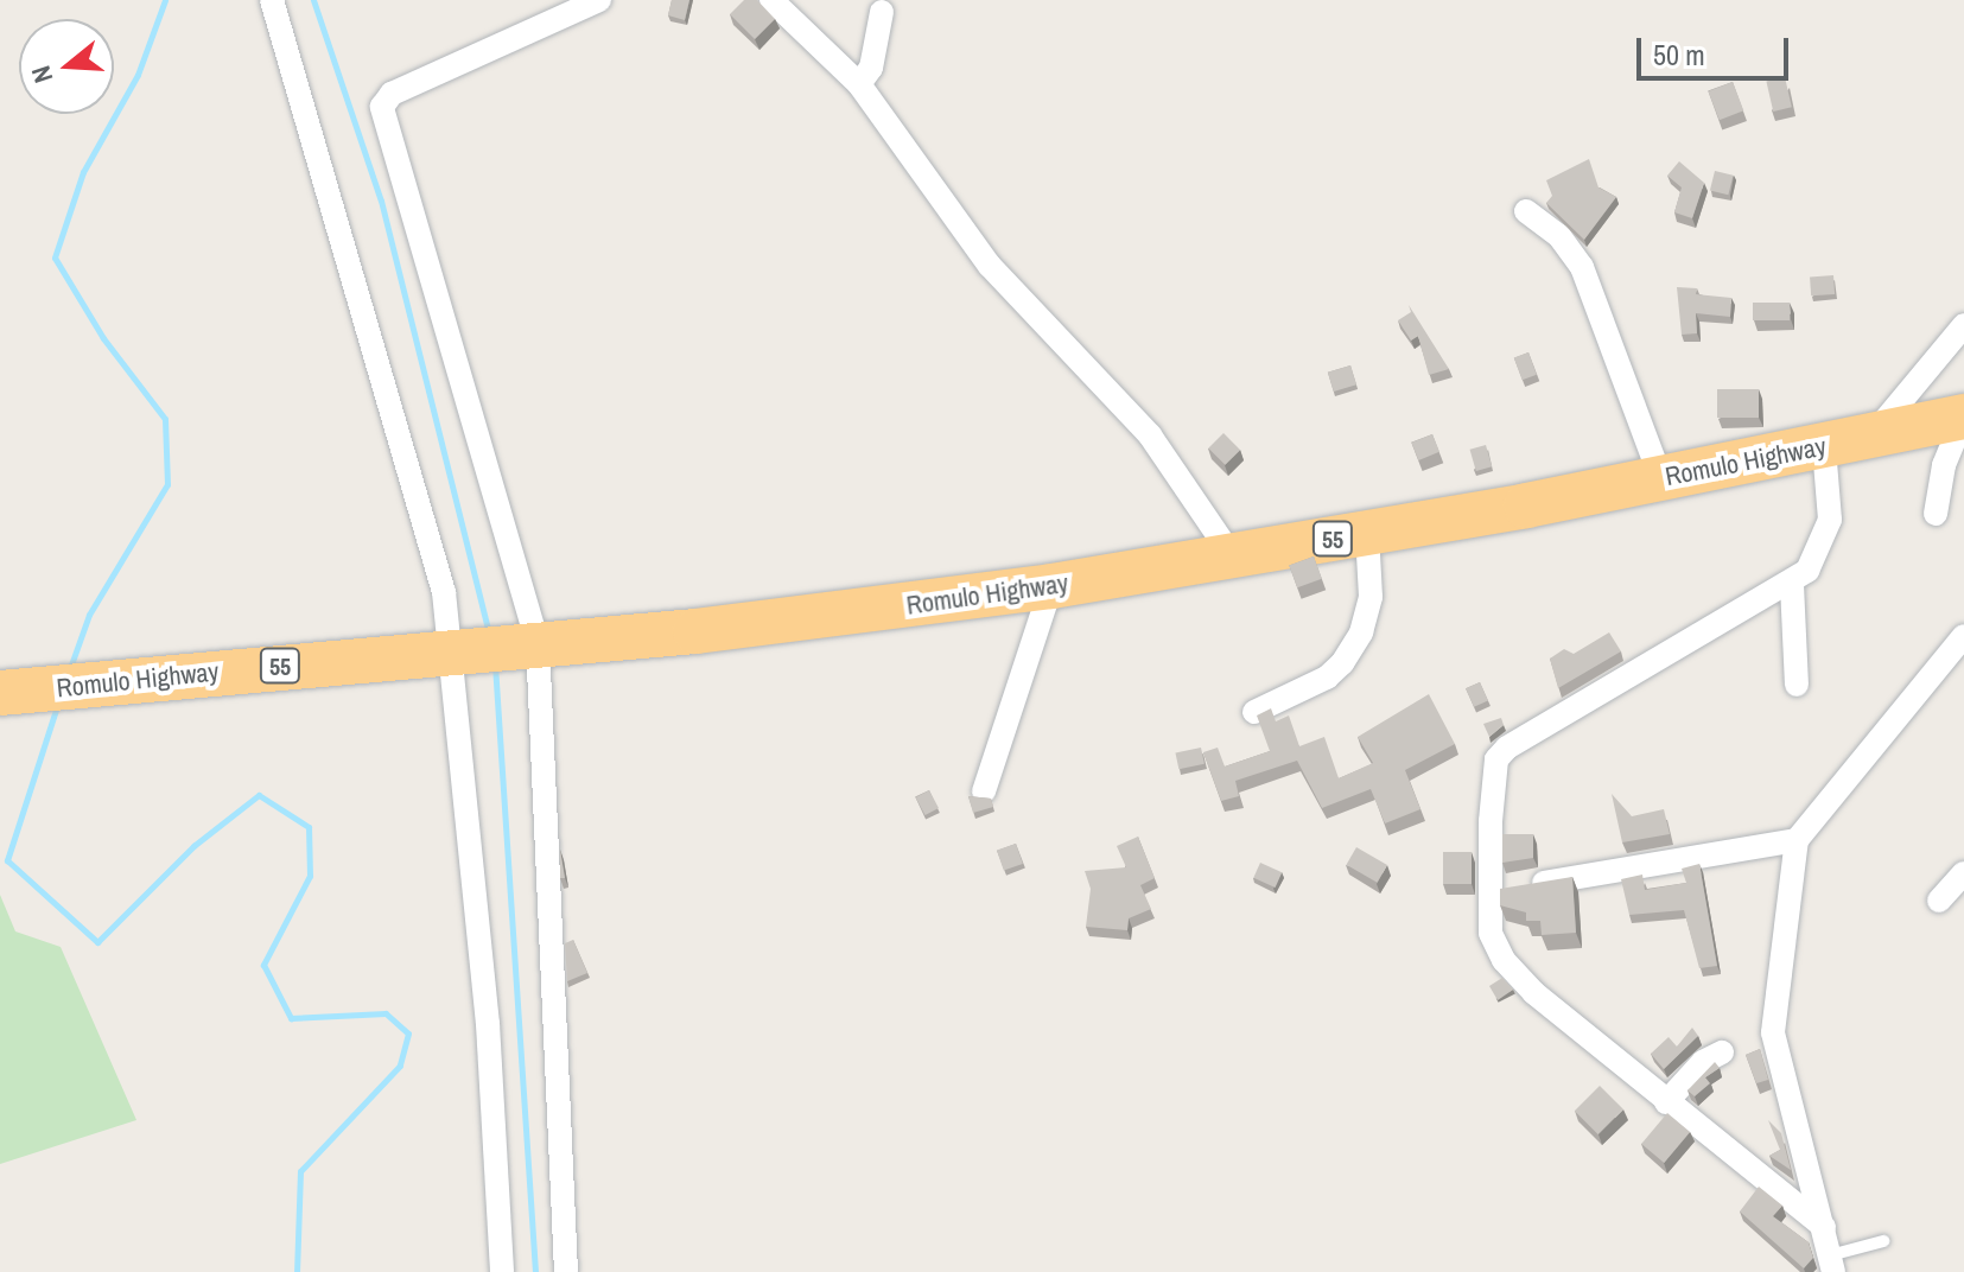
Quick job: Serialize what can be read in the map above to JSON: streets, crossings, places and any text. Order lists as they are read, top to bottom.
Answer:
{
  "streets": {
    "highway": ["Romulo Highway", "55"]
  },
  "scale_bar": "50 m",
  "north": "left"
}
